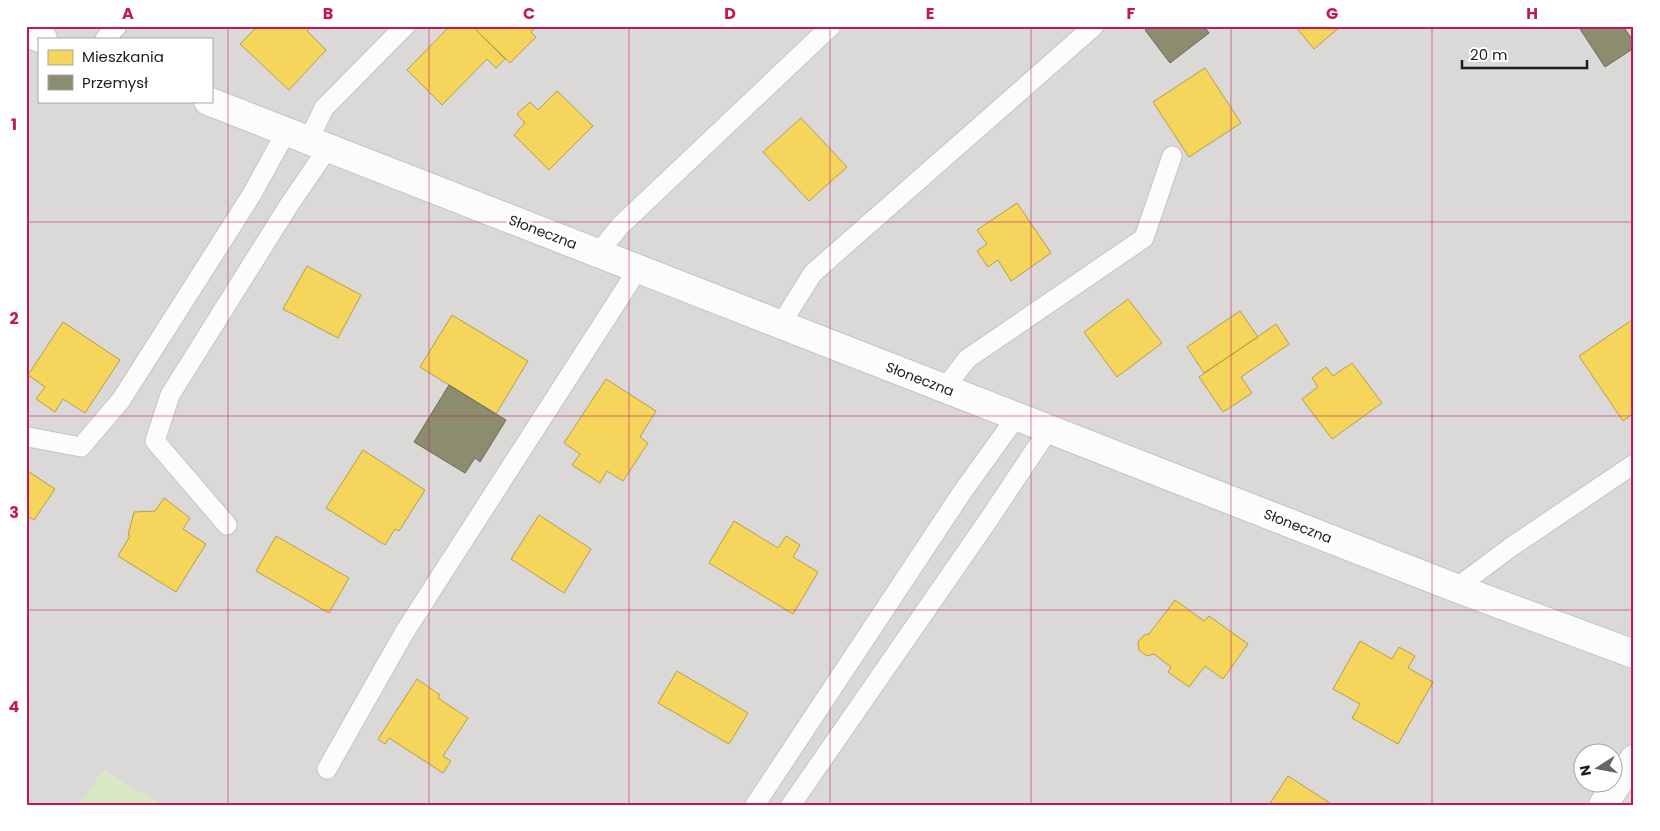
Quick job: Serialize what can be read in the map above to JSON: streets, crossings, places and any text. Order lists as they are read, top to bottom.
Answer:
{
  "streets": {
    "street": ["Słoneczna"]
  },
  "legend": ["Mieszkania", "Przemysł"],
  "scale_bar": "20 m",
  "north": "left",
  "grid": {
    "columns": [
      "A",
      "B",
      "C",
      "D",
      "E",
      "F",
      "G",
      "H"
    ],
    "rows": [
      "1",
      "2",
      "3",
      "4"
    ]
  }
}
